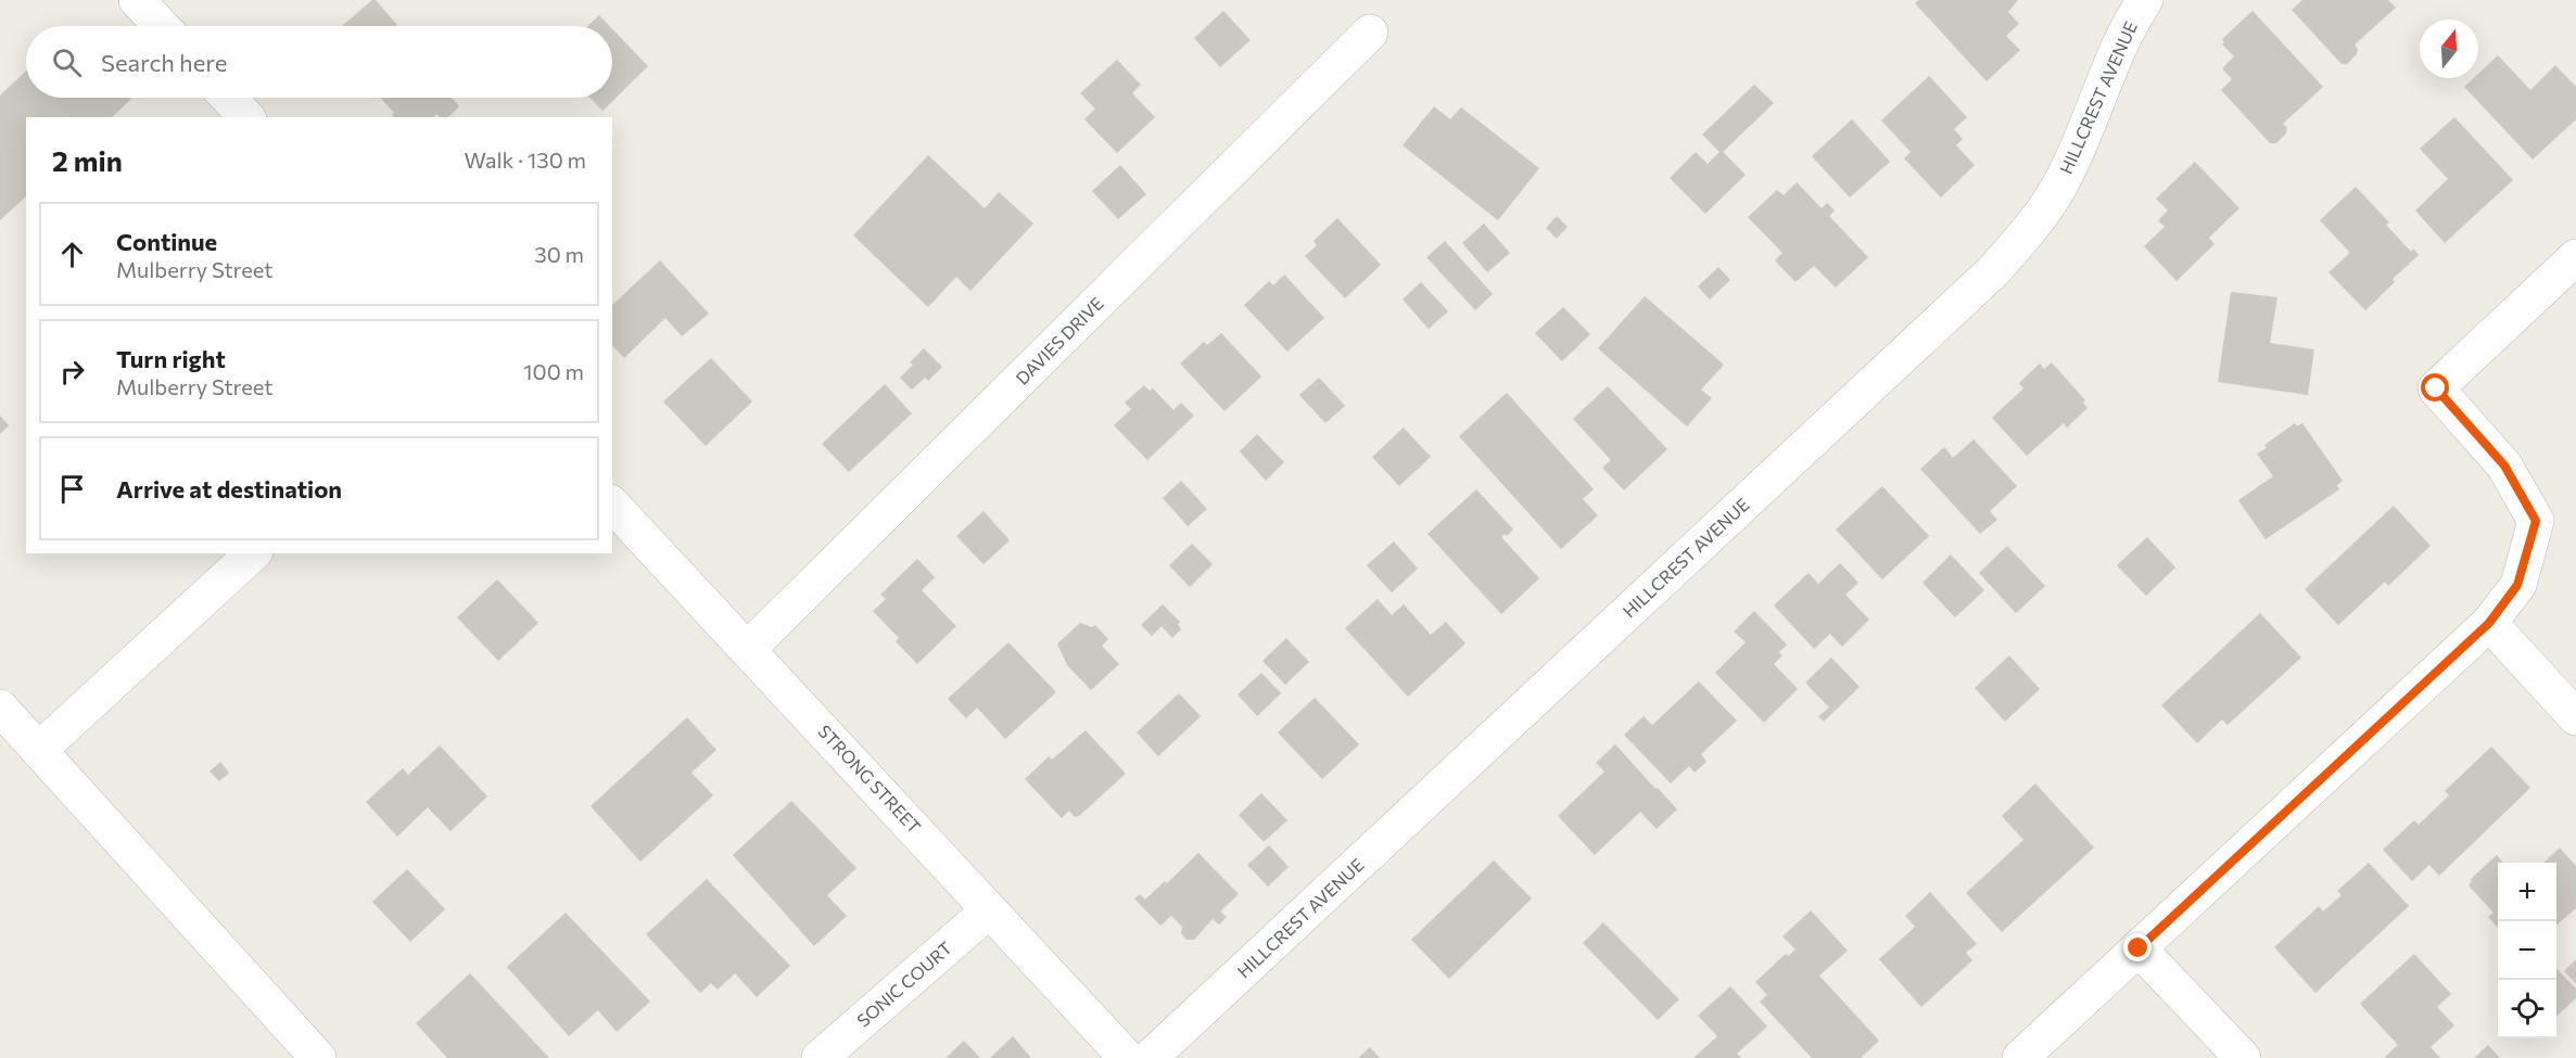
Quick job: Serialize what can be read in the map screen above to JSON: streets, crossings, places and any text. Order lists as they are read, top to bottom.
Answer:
{
  "streets": {
    "street": [
      "HILLCREST AVENUE",
      "DAVIES DRIVE",
      "STRONG STREET",
      "SONIC COURT"
    ]
  },
  "crossings": [
    ["DAVIES DRIVE", "STRONG STREET"],
    ["STRONG STREET", "SONIC COURT"]
  ],
  "north": "top",
  "page": {
    "search": "Search here",
    "heading": ["2 min", "Walk · 130 m"],
    "list": [
      ["Continue", "Mulberry Street", "30 m"],
      ["Turn right", "Mulberry Street", "100 m"],
      "Arrive at destination"
    ],
    "map_buttons": ["+", "−"]
  }
}
